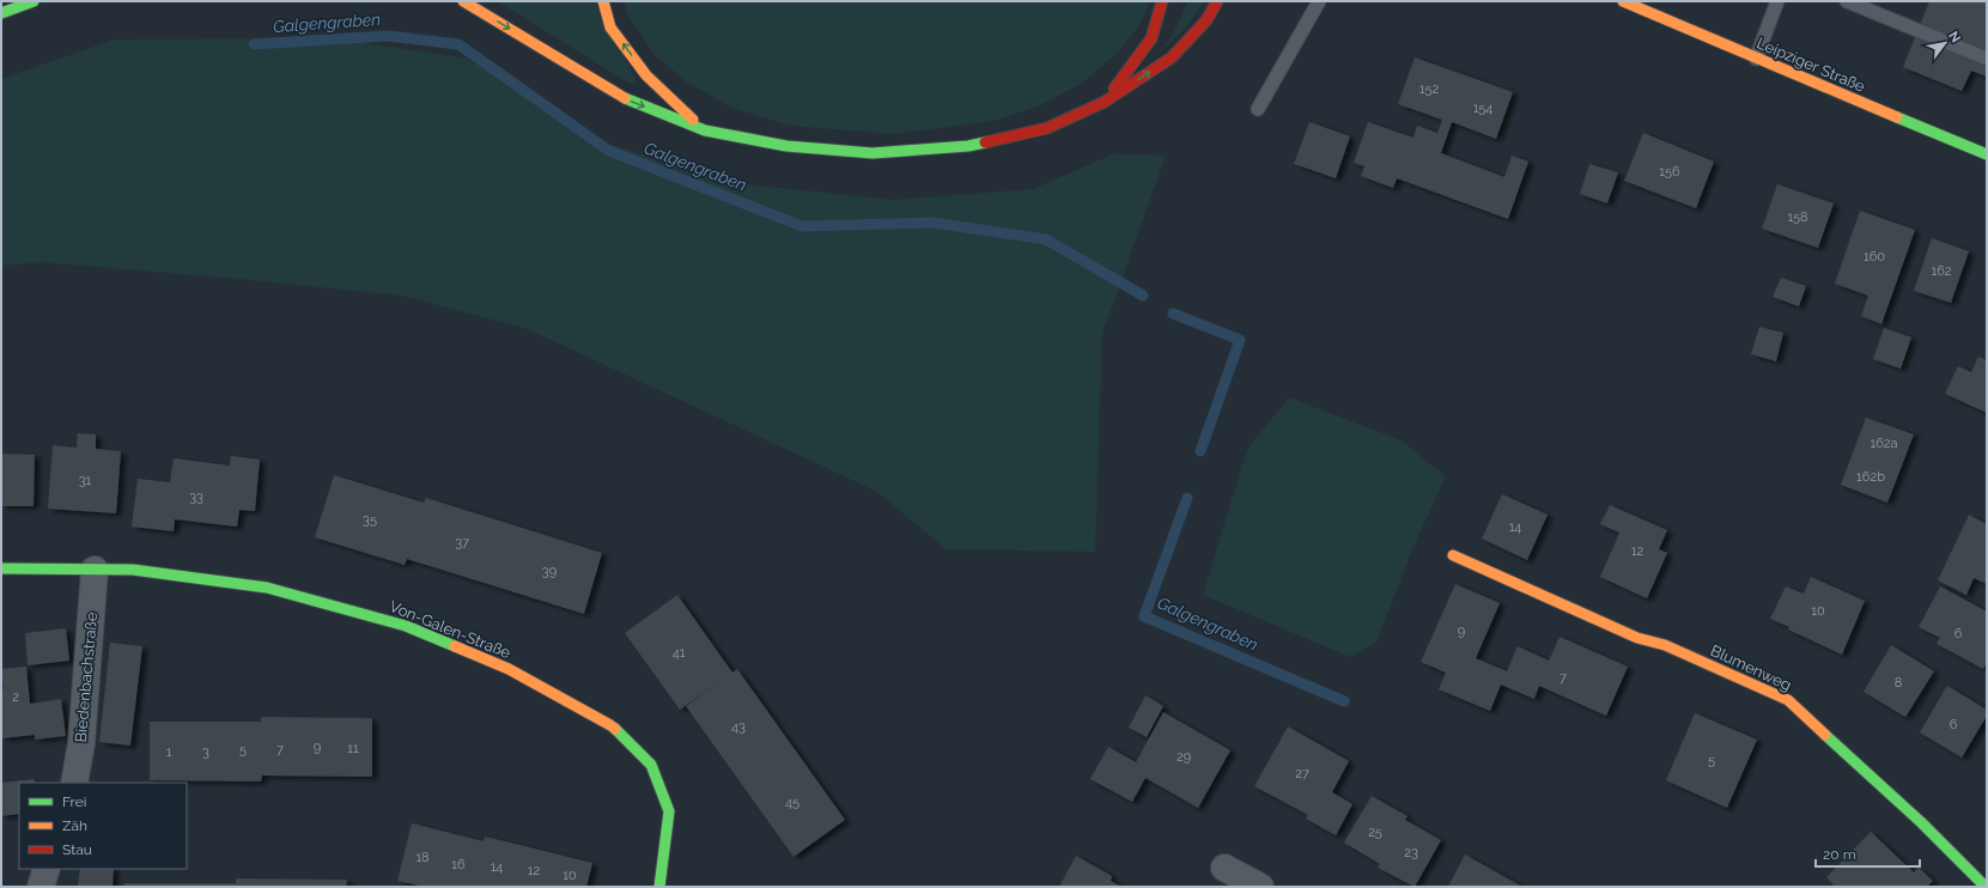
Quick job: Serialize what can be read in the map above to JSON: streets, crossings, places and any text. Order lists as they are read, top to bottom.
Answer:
{
  "streets": {
    "main road": ["Leipziger Straße", "Von-Galen-Straße", "Blumenweg"],
    "street": ["Biedenbachstraße"]
  },
  "crossings": [
    ["Von-Galen-Straße", "Biedenbachstraße"]
  ],
  "water": ["Galgengraben"],
  "house_numbers": [
    "152",
    "154",
    "156",
    "158",
    "160",
    "162",
    "162a",
    "162b",
    "31",
    "33",
    "35",
    "14",
    "37",
    "12",
    "39",
    "10",
    "9",
    "6",
    "41",
    "7",
    "8",
    "2",
    "6",
    "43",
    "9",
    "11",
    "5",
    "7",
    "1",
    "3",
    "29",
    "5",
    "27",
    "45",
    "25",
    "23",
    "18",
    "16",
    "14",
    "12",
    "10"
  ],
  "legend": ["Frei", "Zäh", "Stau"],
  "scale_bar": "20 m",
  "north": "top right"
}
